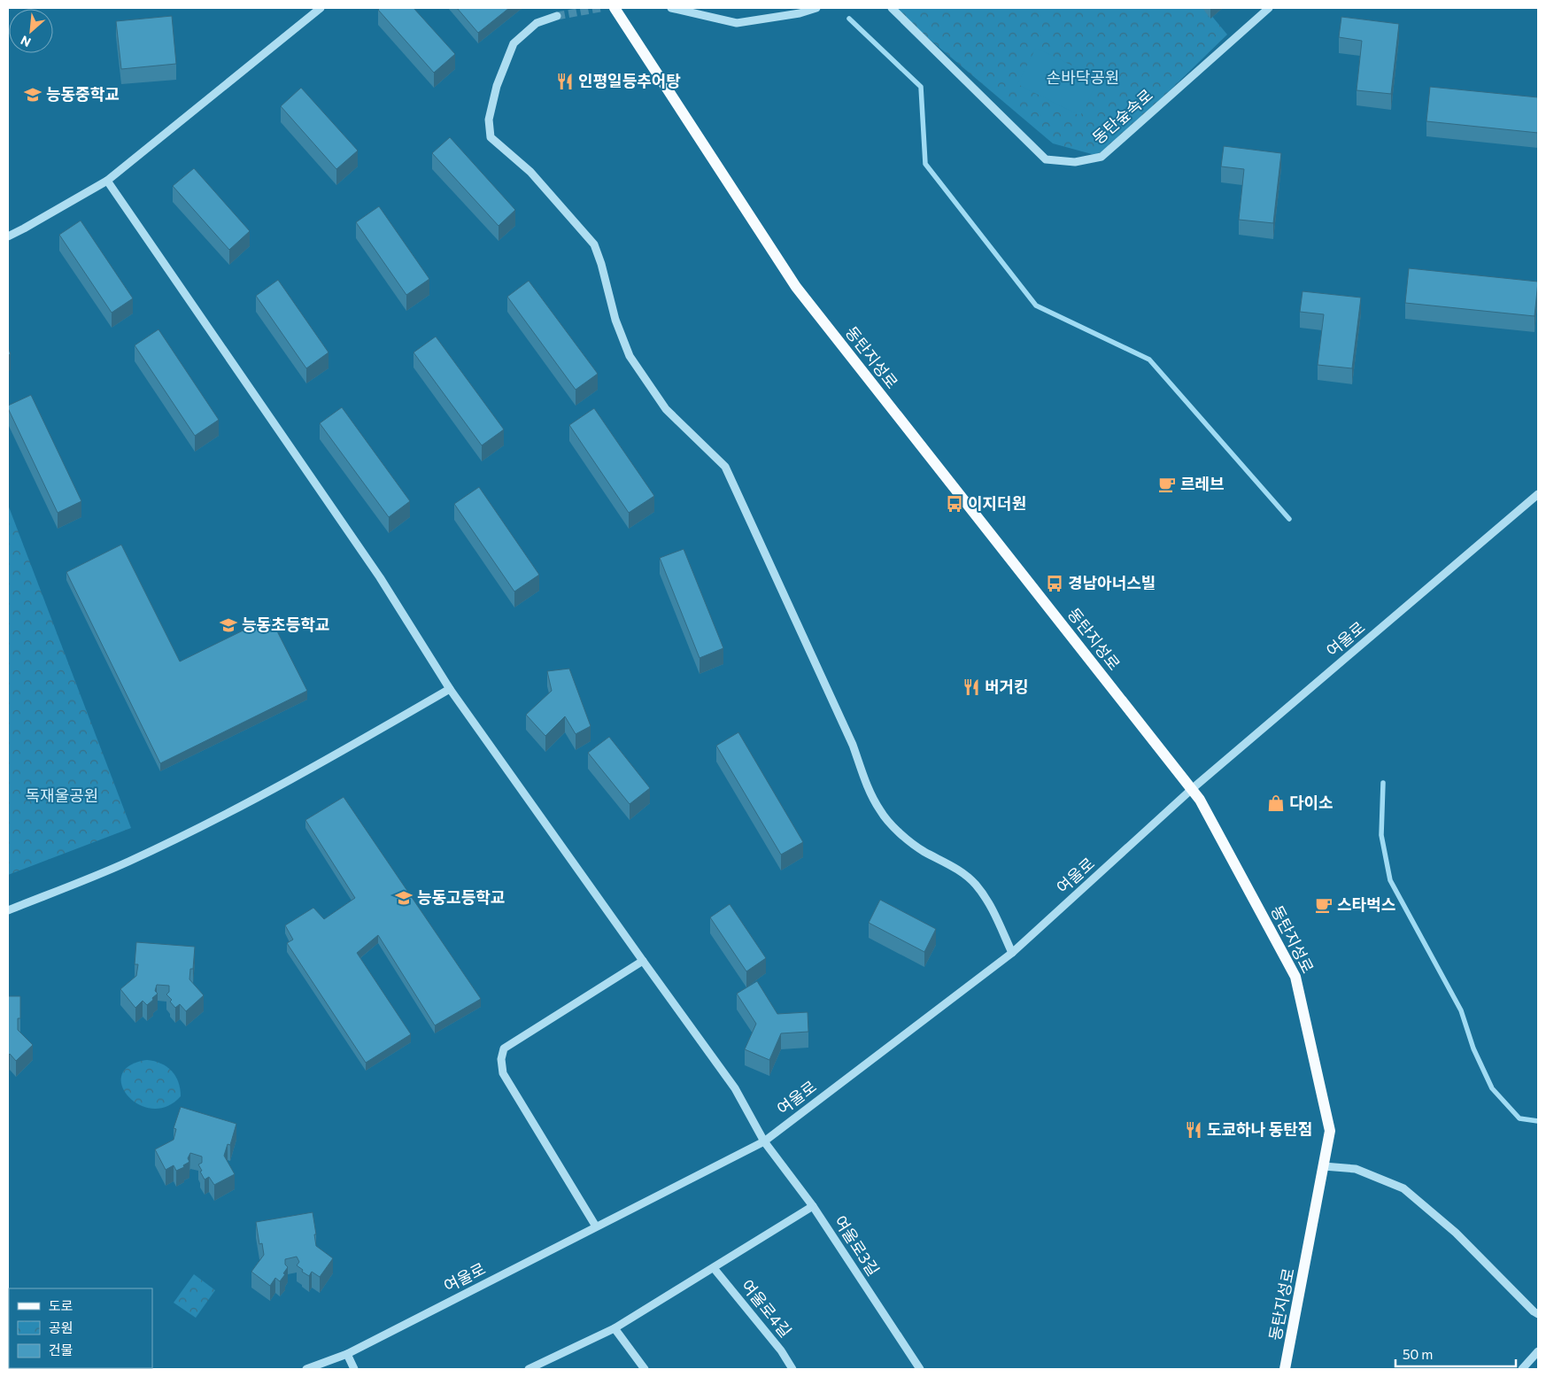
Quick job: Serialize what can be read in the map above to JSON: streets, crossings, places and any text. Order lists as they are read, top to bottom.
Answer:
{
  "streets": {
    "main road": ["동탄지성로"],
    "street": [
      "동탄숲속로",
      "여울로",
      "여울로3길",
      "여울로4길"
    ]
  },
  "crossings": [
    ["동탄지성로", "여울로"],
    ["여울로", "여울로3길"]
  ],
  "parks": ["손바닥공원", "독재울공원"],
  "places": {
    "restaurant": ["인평일등추어탕", "버거킹", "도쿄하나 동탄점"],
    "school or university": ["능동중학교", "능동초등학교", "능동고등학교"],
    "cafe": ["르레브", "스타벅스"],
    "bus stop": ["이지더원", "경남아너스빌"],
    "shop": ["다이소"]
  },
  "legend": ["도로", "공원", "건물"],
  "scale_bar": "50 m",
  "north": "bottom left"
}
